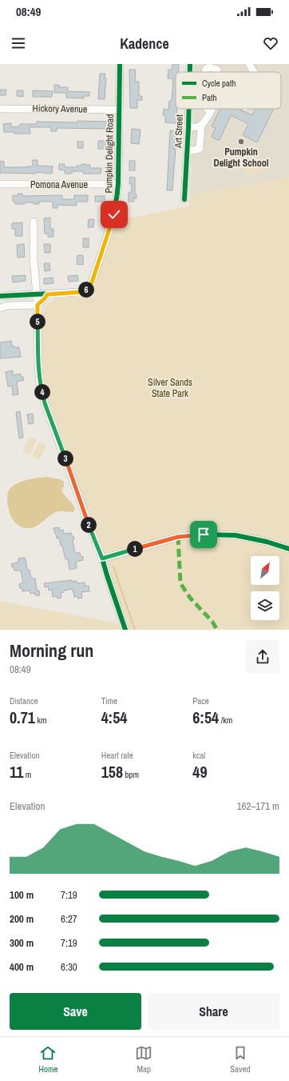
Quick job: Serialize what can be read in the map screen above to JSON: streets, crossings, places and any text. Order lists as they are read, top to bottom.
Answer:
{
  "streets": {
    "street": [
      "Hickory Avenue",
      "Art Street",
      "Pumpkin Delight Road",
      "Pomona Avenue"
    ]
  },
  "crossings": [
    ["Hickory Avenue", "Pumpkin Delight Road"],
    ["Pumpkin Delight Road", "Pomona Avenue"]
  ],
  "parks": ["Silver Sands State Park"],
  "places": ["Pumpkin Delight School"],
  "legend": ["Cycle path", "Path"],
  "north": "top right",
  "page": {
    "status": "08:49",
    "header": "Kadence",
    "pins": [
      "6",
      "5",
      "4",
      "3",
      "2",
      "1"
    ],
    "heading": ["Morning run", "08:49"],
    "stats": [
      ["Distance", "0.71 km"],
      ["Time", "4:54"],
      ["Pace", "6:54 /km"],
      ["Elevation", "11 m"],
      ["Heart rate", "158 bpm"],
      ["kcal", "49"]
    ],
    "chart": ["Elevation", "162–171 m"],
    "list": [
      {
        "name": "100 m",
        "note": "7:19"
      },
      {
        "name": "200 m",
        "note": "6:27"
      },
      {
        "name": "300 m",
        "note": "7:19"
      },
      {
        "name": "400 m",
        "note": "6:30"
      }
    ],
    "buttons": ["Save", "Share"],
    "tabs": ["Home", "Map", "Saved"]
  }
}
